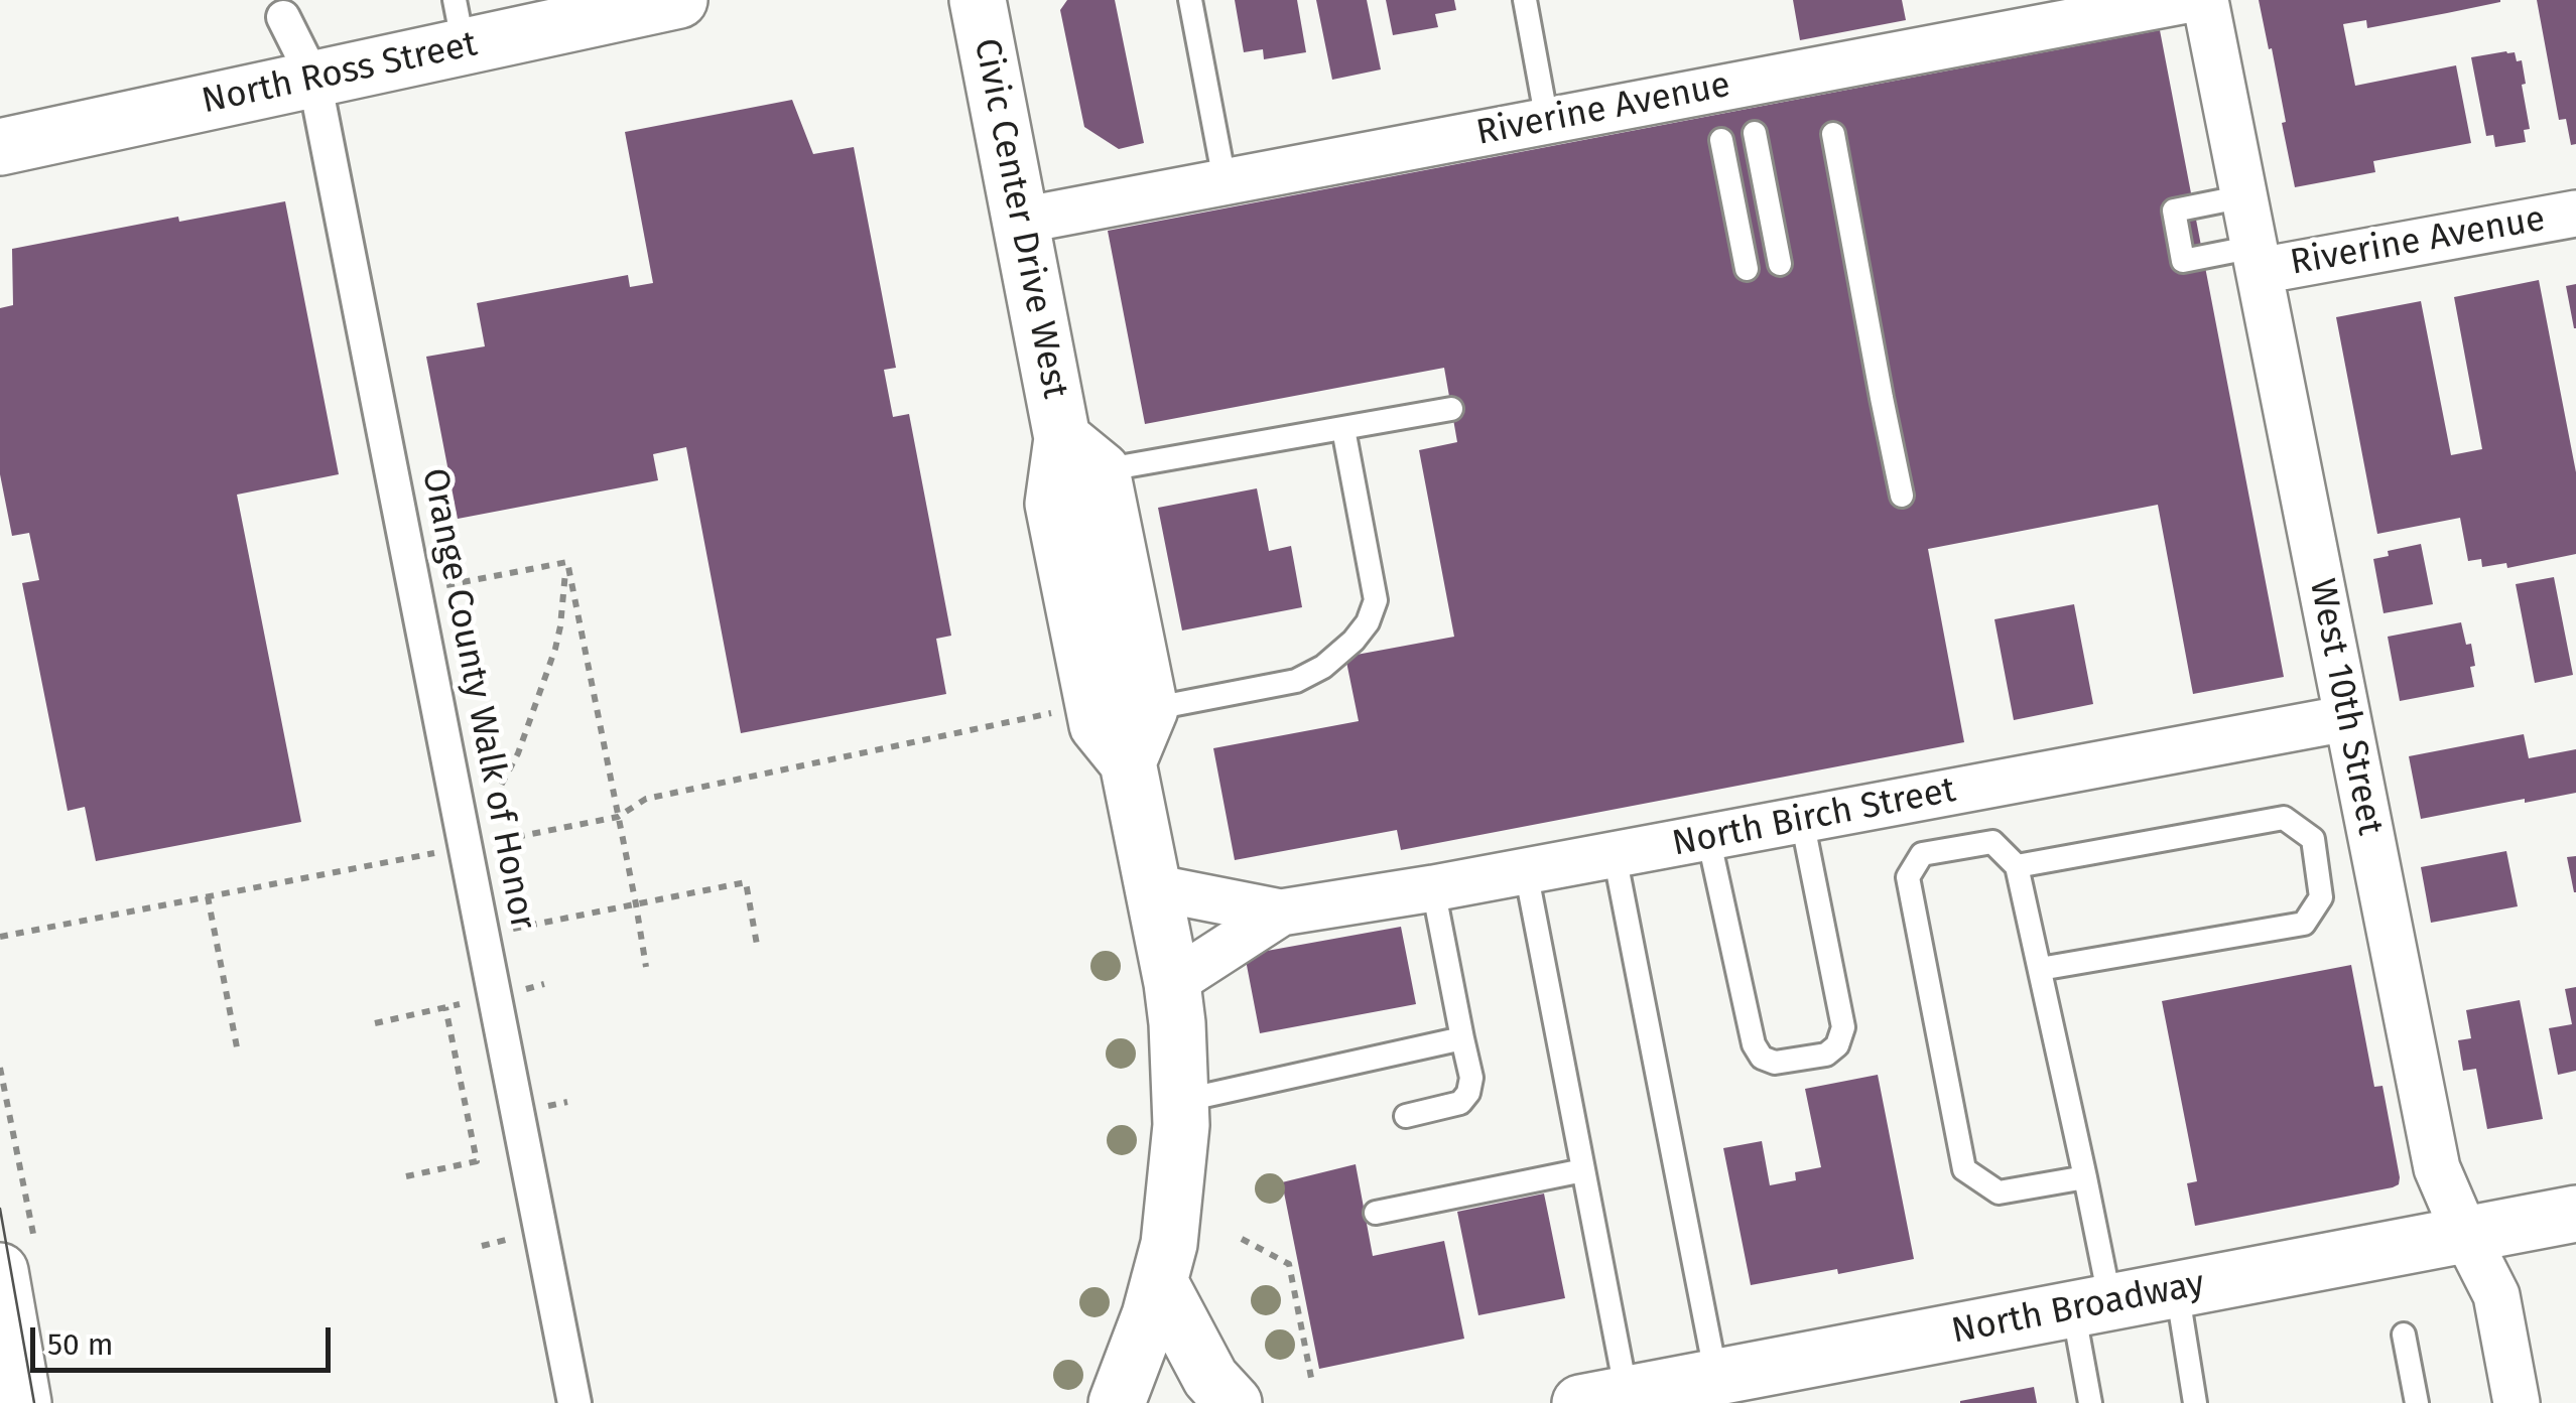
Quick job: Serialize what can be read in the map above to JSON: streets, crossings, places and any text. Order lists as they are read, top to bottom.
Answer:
{
  "streets": {
    "main road": ["North Ross Street", "Civic Center Drive West", "North Broadway"],
    "street": [
      "Riverine Avenue",
      "Orange County Walk of Honor",
      "West 10th Street",
      "North Birch Street"
    ]
  },
  "crossings": [
    ["North Ross Street", "Orange County Walk of Honor"],
    ["Riverine Avenue", "Civic Center Drive West"],
    ["Riverine Avenue", "West 10th Street"],
    ["Civic Center Drive West", "North Birch Street"],
    ["West 10th Street", "North Birch Street"],
    ["West 10th Street", "North Broadway"]
  ],
  "scale_bar": "50 m"
}
